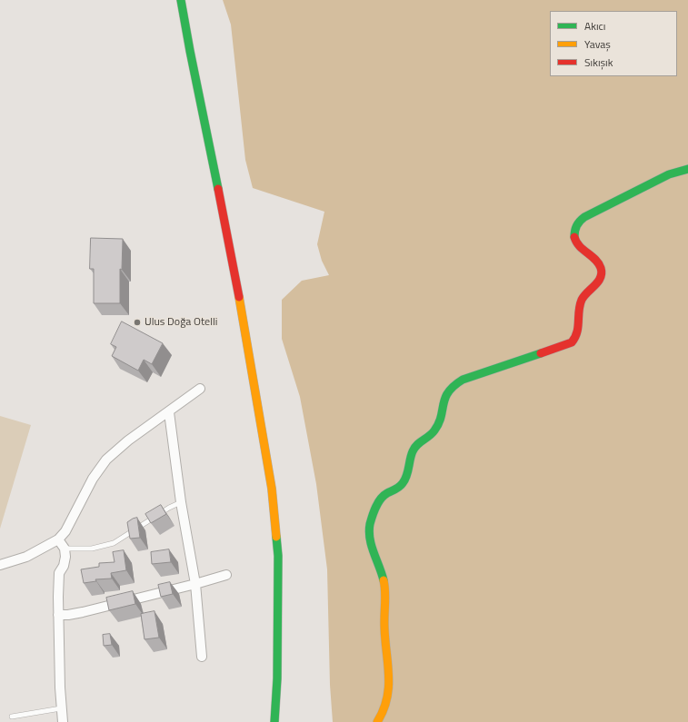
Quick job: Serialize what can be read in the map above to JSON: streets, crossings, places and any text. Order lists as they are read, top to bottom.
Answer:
{
  "places": ["Ulus Doğa Otelli"],
  "legend": ["Akıcı", "Yavaş", "Sıkışık"]
}
